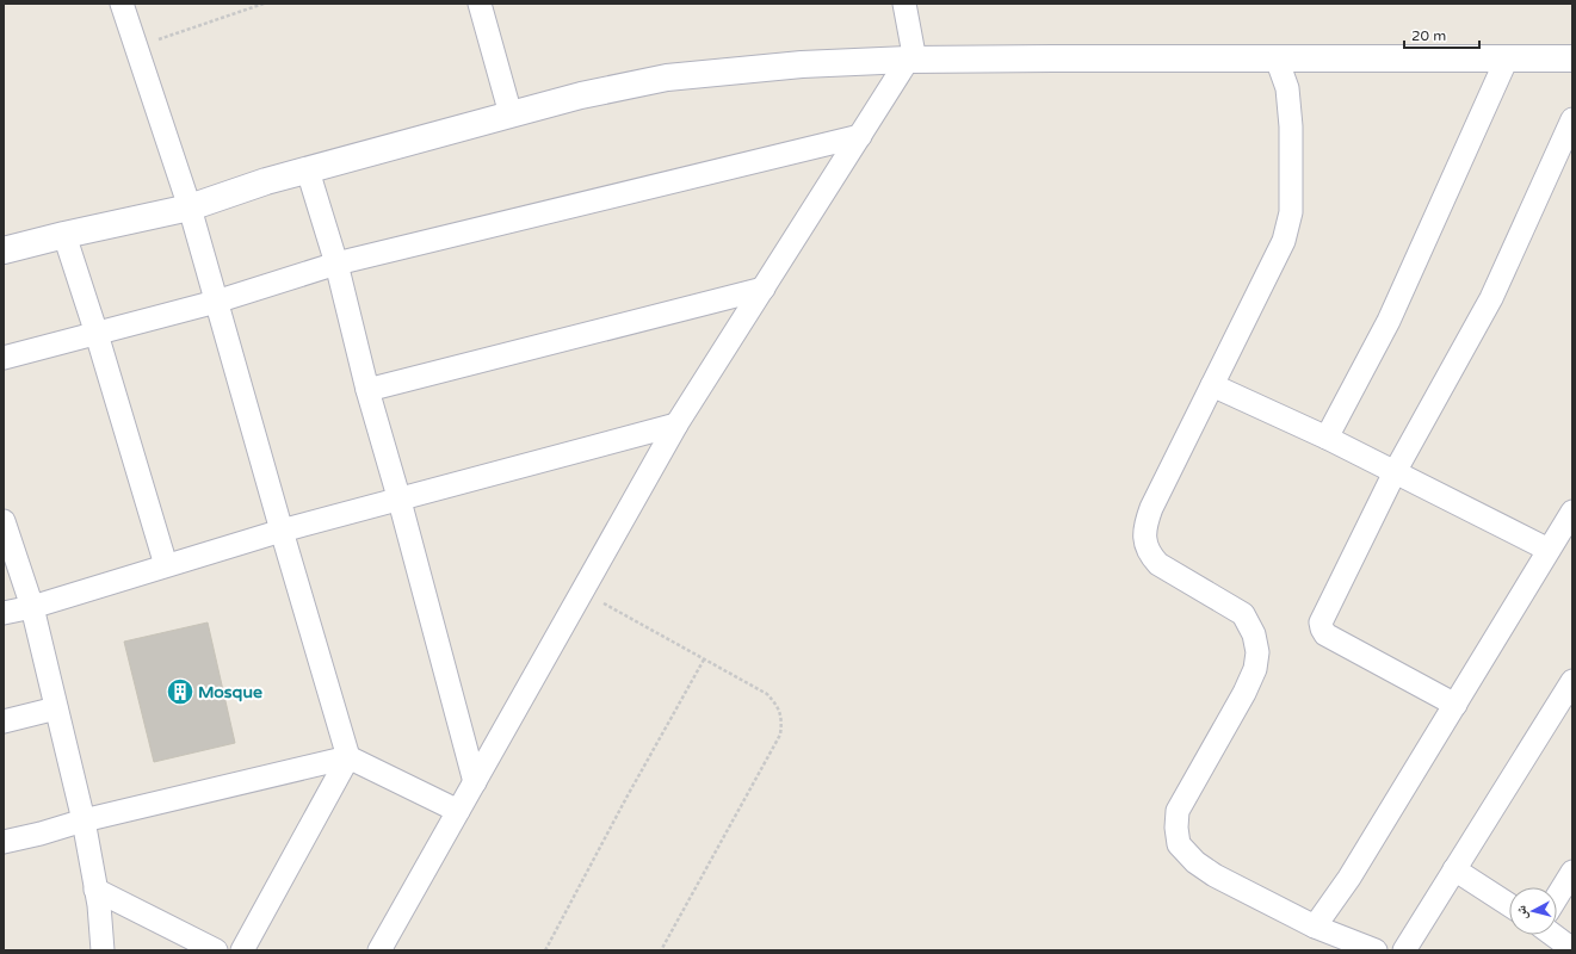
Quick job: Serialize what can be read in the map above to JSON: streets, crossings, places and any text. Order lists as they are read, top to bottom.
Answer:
{
  "places": {
    "building": ["Mosque"]
  },
  "scale_bar": "20 m",
  "north": "left"
}
